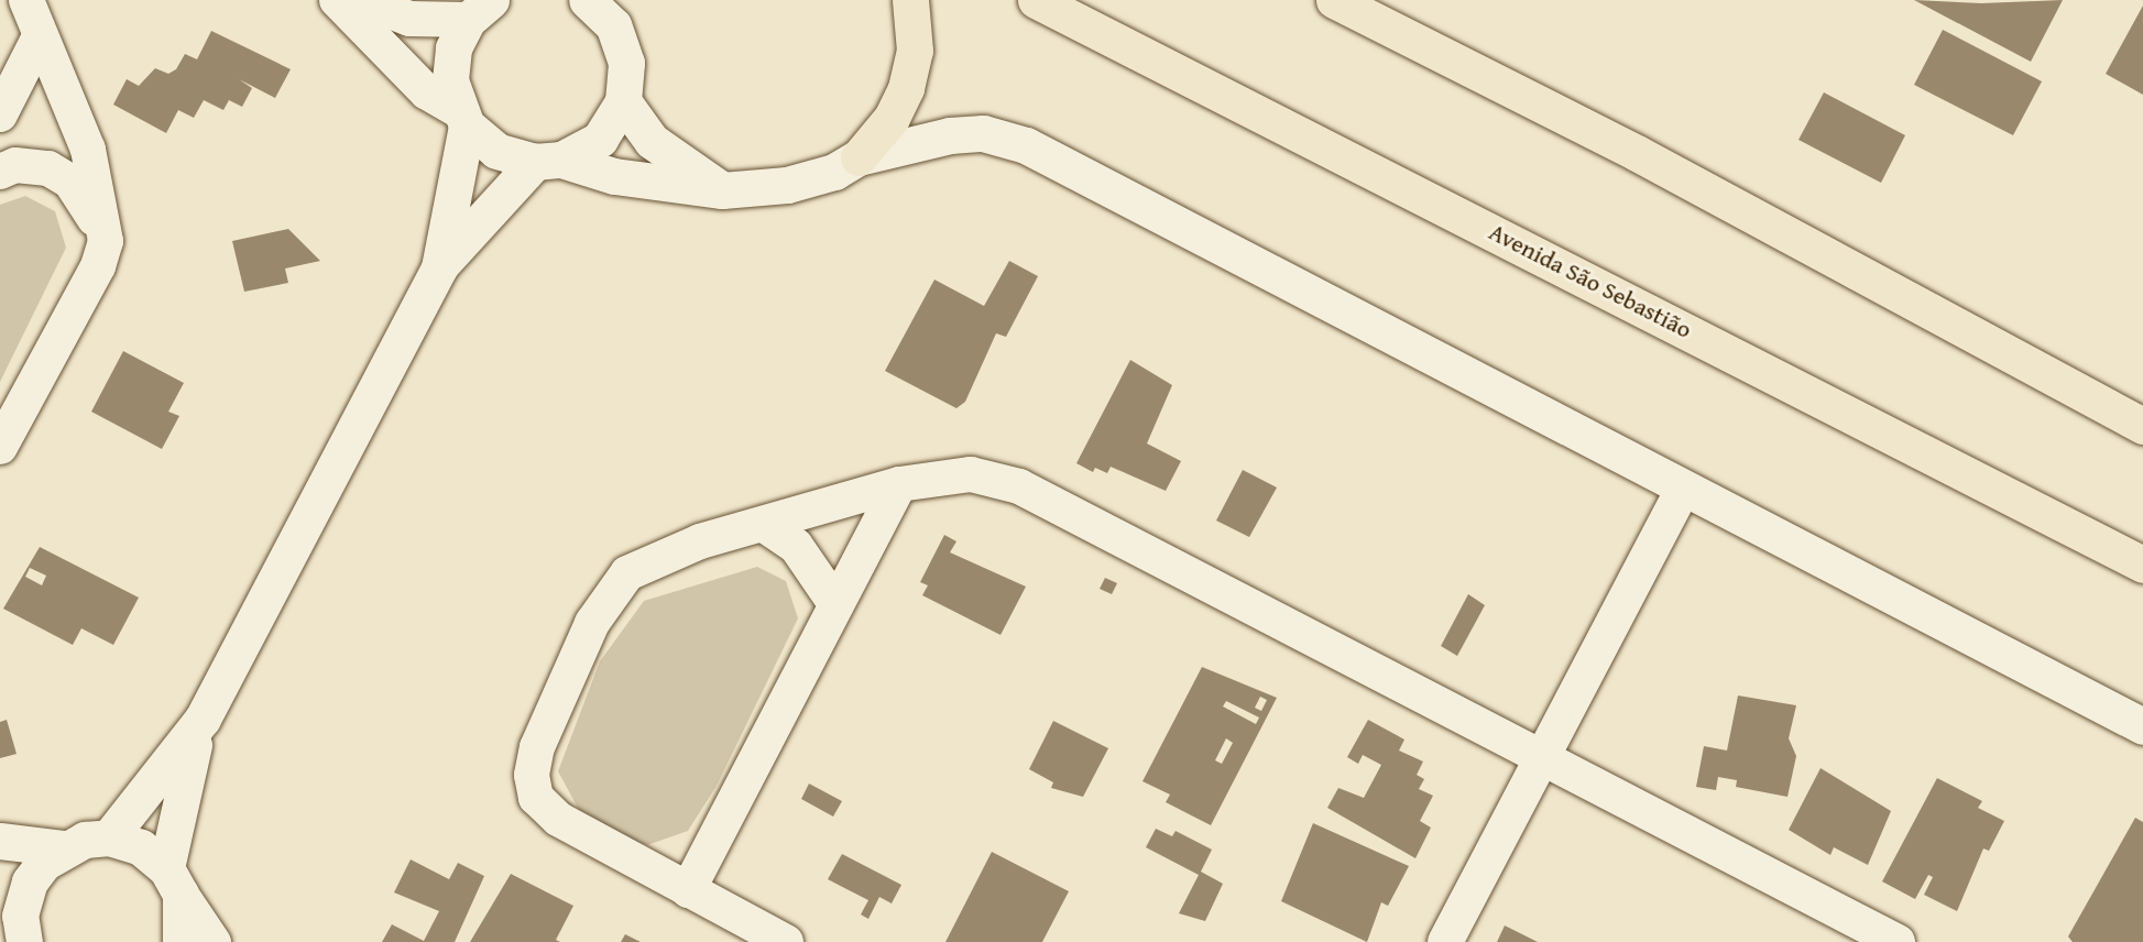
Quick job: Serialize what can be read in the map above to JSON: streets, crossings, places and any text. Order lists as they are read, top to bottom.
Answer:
{
  "streets": {
    "main road": ["Avenida São Sebastião"]
  }
}
